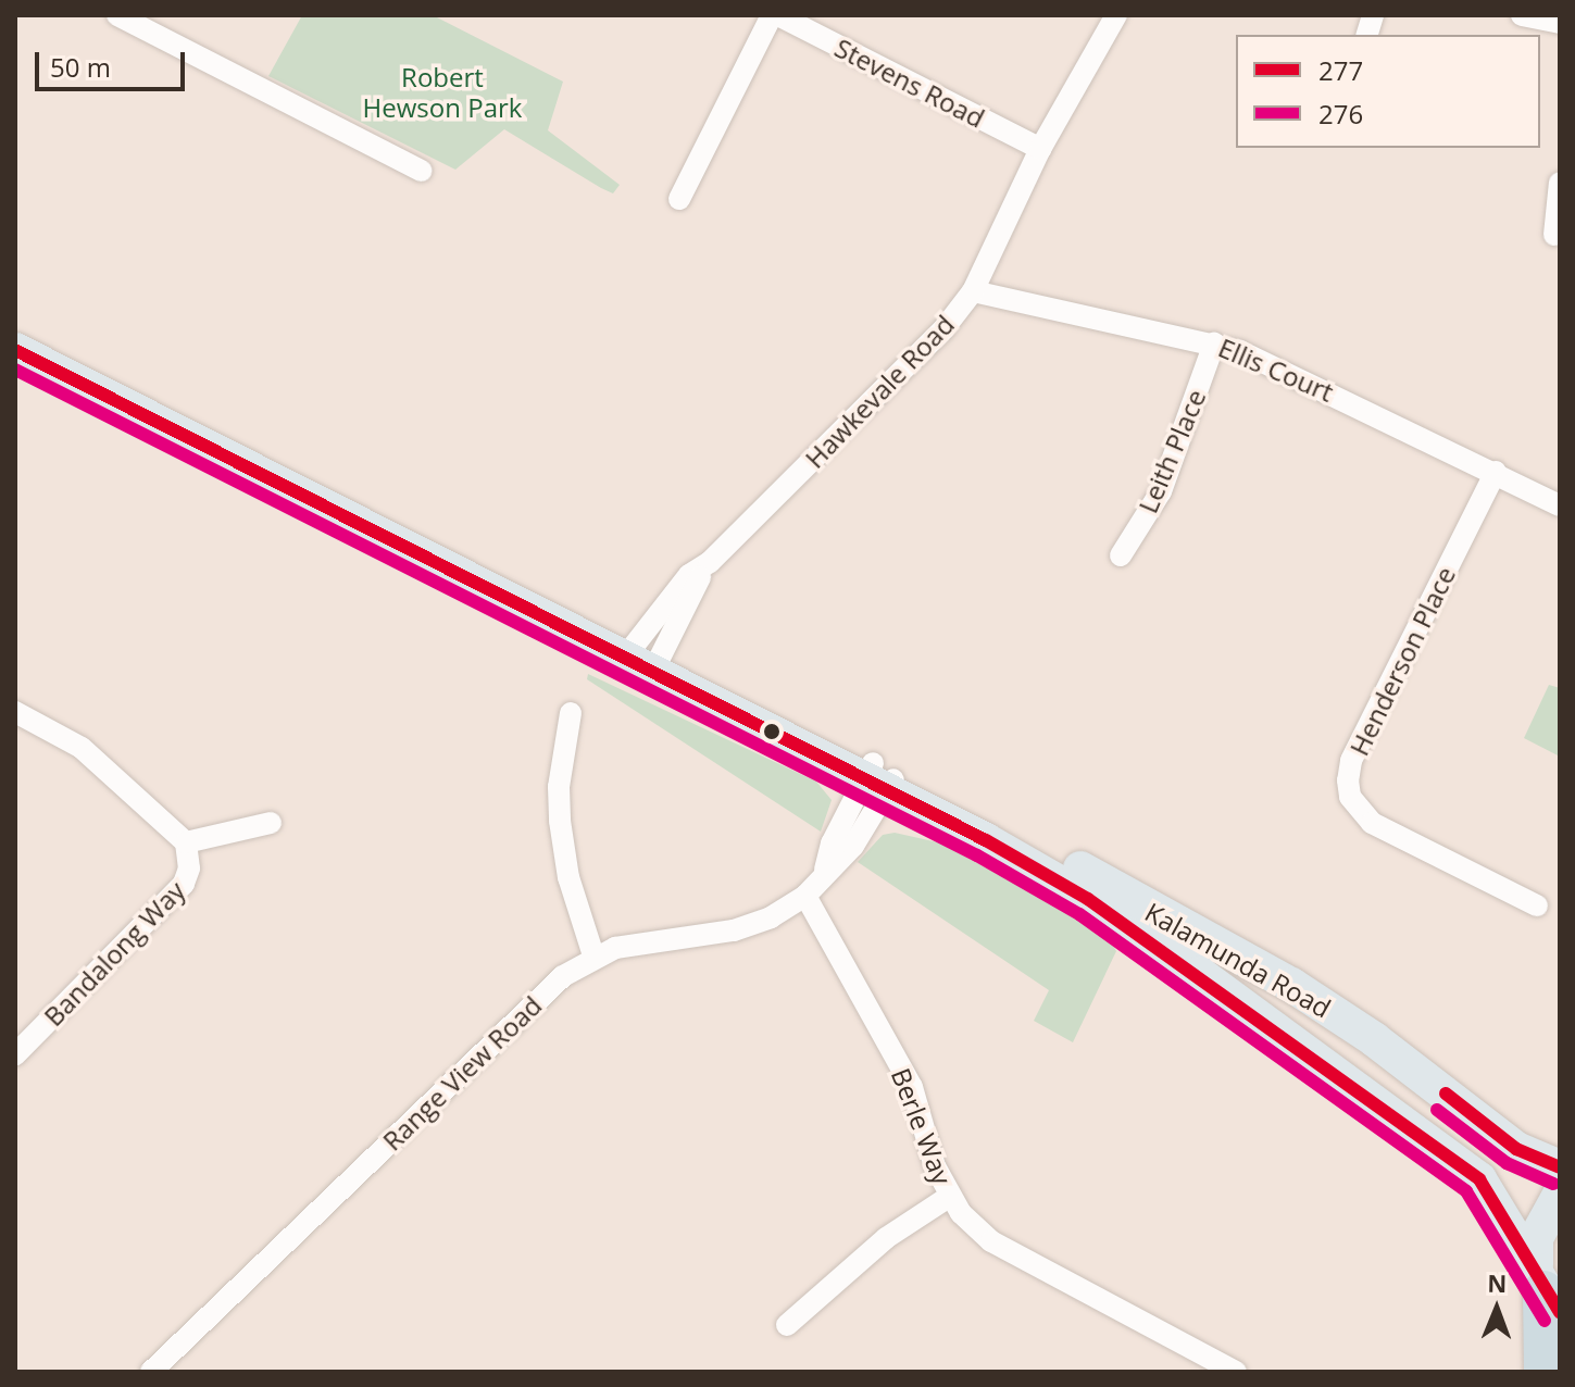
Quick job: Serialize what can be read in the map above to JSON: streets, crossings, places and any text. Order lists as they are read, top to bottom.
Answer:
{
  "streets": {
    "main road": ["Kalamunda Road"],
    "street": [
      "Stevens Road",
      "Ellis Court",
      "Hawkevale Road",
      "Leith Place",
      "Henderson Place",
      "Bandalong Way",
      "Range View Road",
      "Berle Way"
    ]
  },
  "crossings": [
    ["Stevens Road", "Hawkevale Road"],
    ["Ellis Court", "Hawkevale Road"],
    ["Ellis Court", "Leith Place"],
    ["Ellis Court", "Henderson Place"],
    ["Hawkevale Road", "Kalamunda Road"],
    ["Kalamunda Road", "Range View Road"],
    ["Range View Road", "Berle Way"]
  ],
  "parks": ["Robert Hewson Park"],
  "lines": ["transit line 277", "transit line 276"],
  "legend": ["277", "276"],
  "scale_bar": "50 m",
  "north": "top"
}
